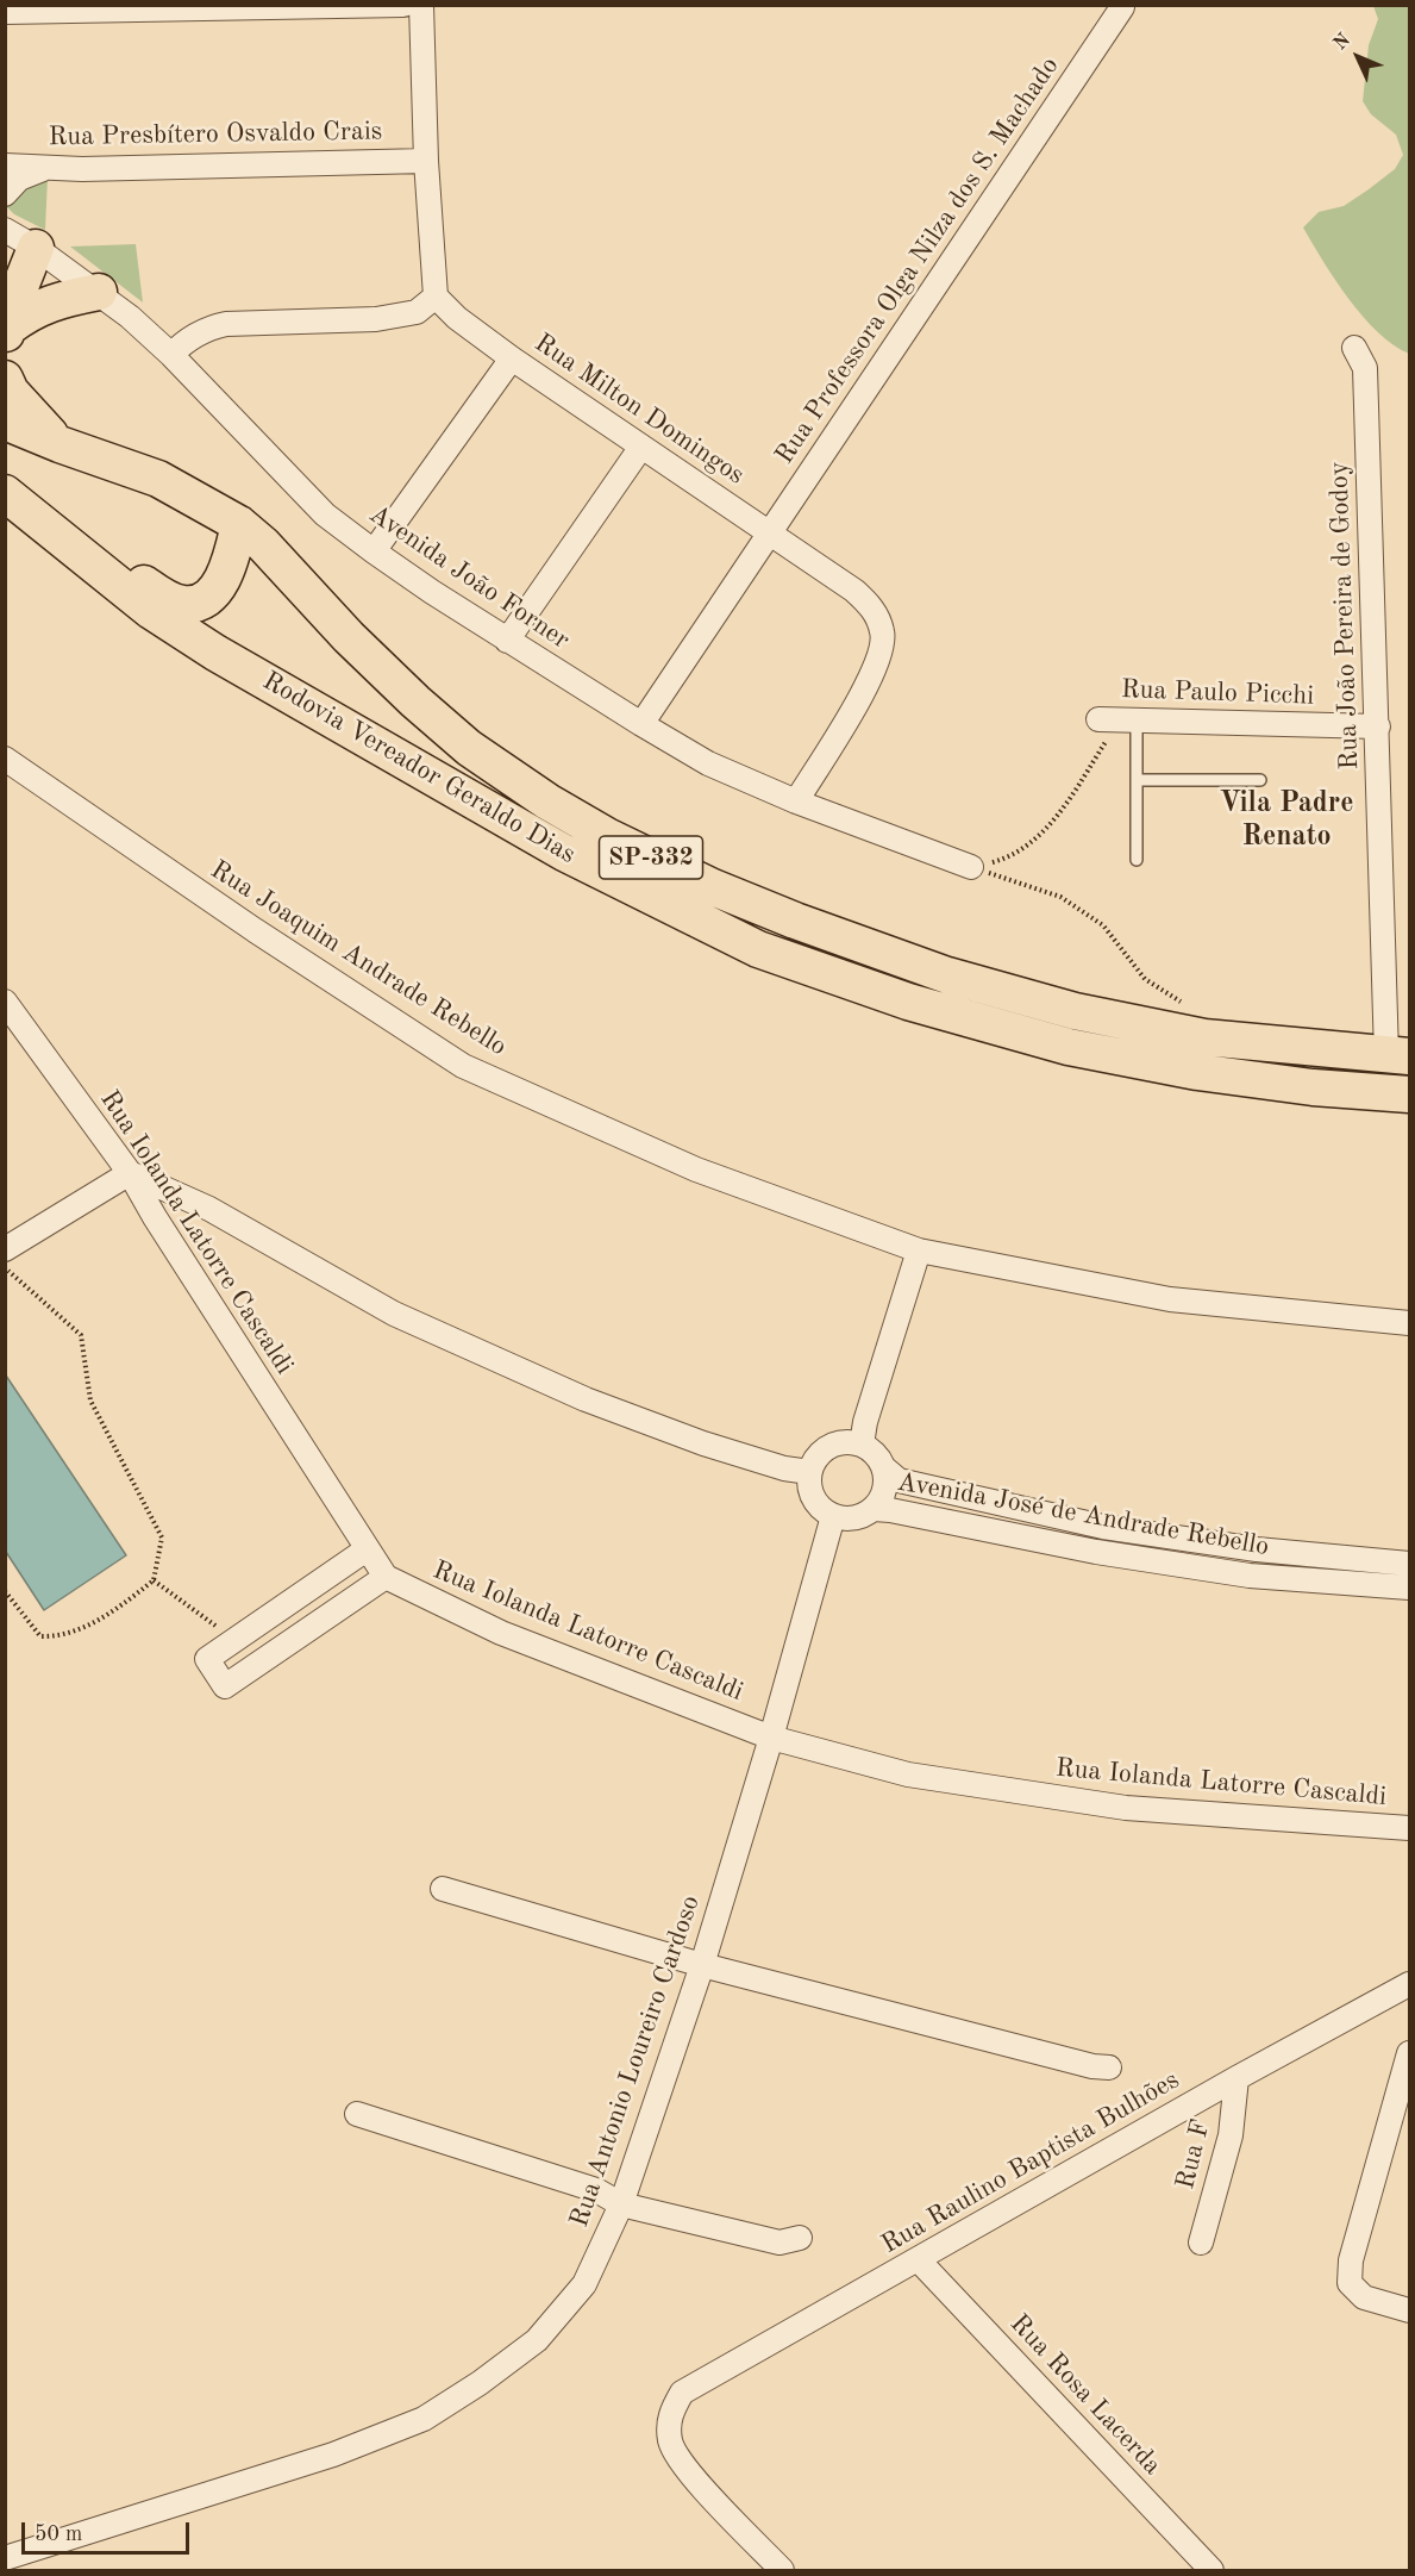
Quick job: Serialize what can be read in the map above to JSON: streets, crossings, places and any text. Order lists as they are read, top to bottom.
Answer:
{
  "streets": {
    "main road": ["Rodovia Vereador Geraldo Dias", "SP-332"],
    "street": [
      "Rua Presbítero Osvaldo Crais",
      "Rua Professora Olga Nilza dos S. Machado",
      "Rua Milton Domingos",
      "Avenida João Forner",
      "Rua João Pereira de Godoy",
      "Rua Paulo Picchi",
      "Rua Joaquim Andrade Rebello",
      "Rua Iolanda Latorre Cascaldi",
      "Avenida José de Andrade Rebello",
      "Rua Antonio Loureiro Cardoso",
      "Rua F",
      "Rua Raulino Baptista Bulhões",
      "Rua Rosa Lacerda"
    ]
  },
  "crossings": [
    ["Rua Professora Olga Nilza dos S. Machado", "Rua Milton Domingos"],
    ["Rua Professora Olga Nilza dos S. Machado", "Avenida João Forner"],
    ["Rua Milton Domingos", "Avenida João Forner"],
    ["Rua João Pereira de Godoy", "Rua Paulo Picchi"],
    ["Rua João Pereira de Godoy", "Rodovia Vereador Geraldo Dias"],
    ["Rua Iolanda Latorre Cascaldi", "Rua Antonio Loureiro Cardoso"],
    ["Avenida José de Andrade Rebello", "Rua Antonio Loureiro Cardoso"],
    ["Rua F", "Rua Raulino Baptista Bulhões"],
    ["Rua Raulino Baptista Bulhões", "Rua Rosa Lacerda"]
  ],
  "districts": ["Vila Padre Renato"],
  "scale_bar": "50 m",
  "north": "top left"
}
